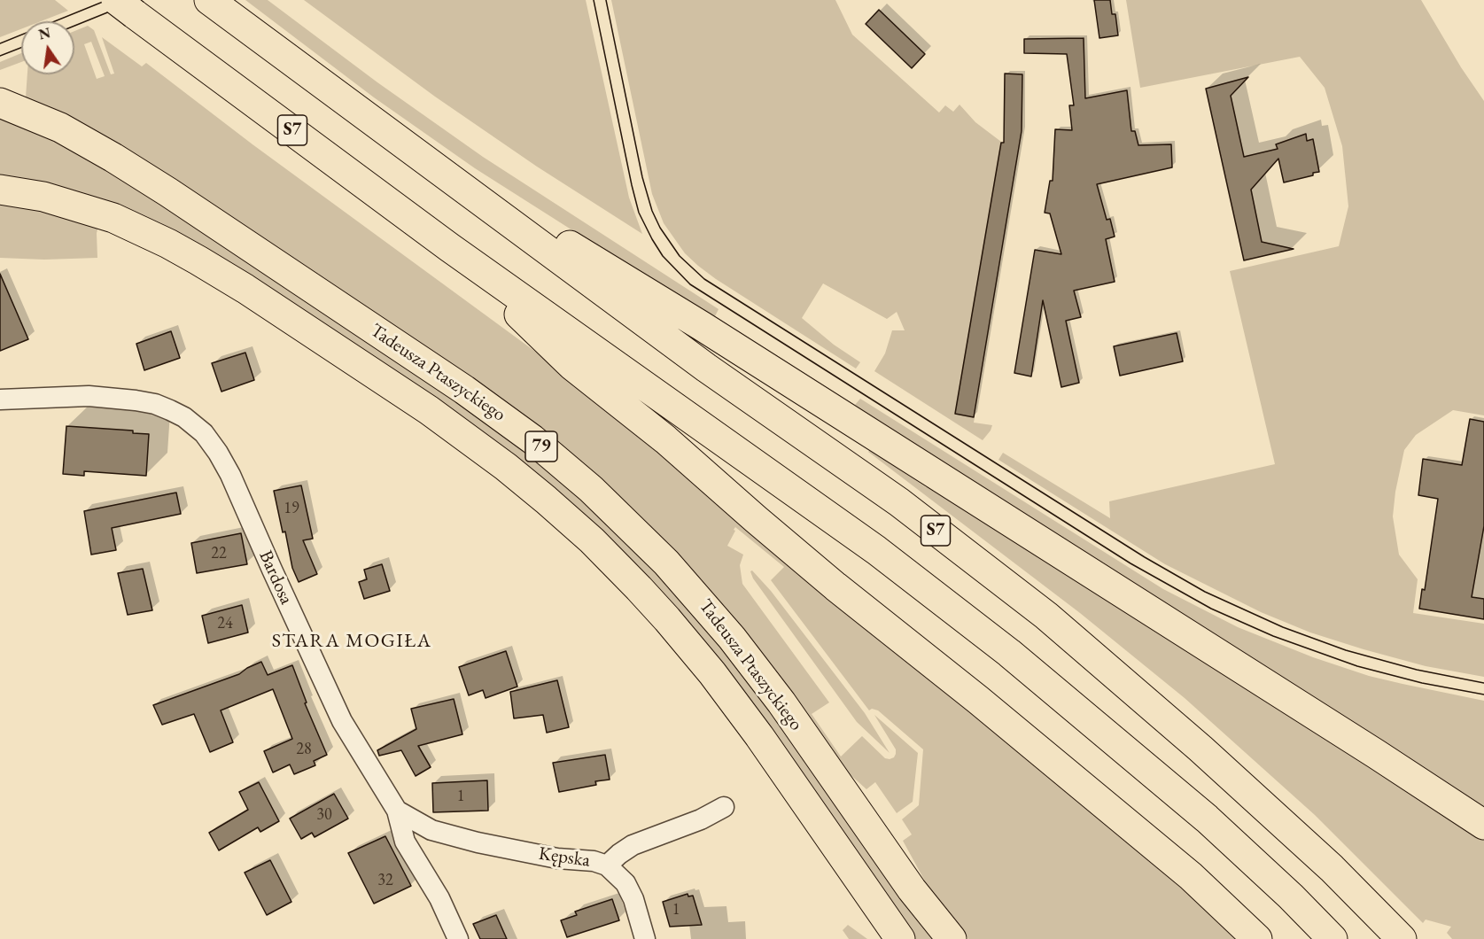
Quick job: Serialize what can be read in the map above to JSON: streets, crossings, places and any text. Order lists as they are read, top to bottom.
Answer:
{
  "streets": {
    "main road": ["S7", "Tadeusza Ptaszyckiego", "79"],
    "street": ["Bardosa", "Kępska"]
  },
  "crossings": [
    ["Bardosa", "Kępska"]
  ],
  "districts": ["STARA MOGIŁA"],
  "house_numbers": [
    "19",
    "22",
    "24",
    "28",
    "1",
    "30",
    "32",
    "1"
  ],
  "north": "top"
}
